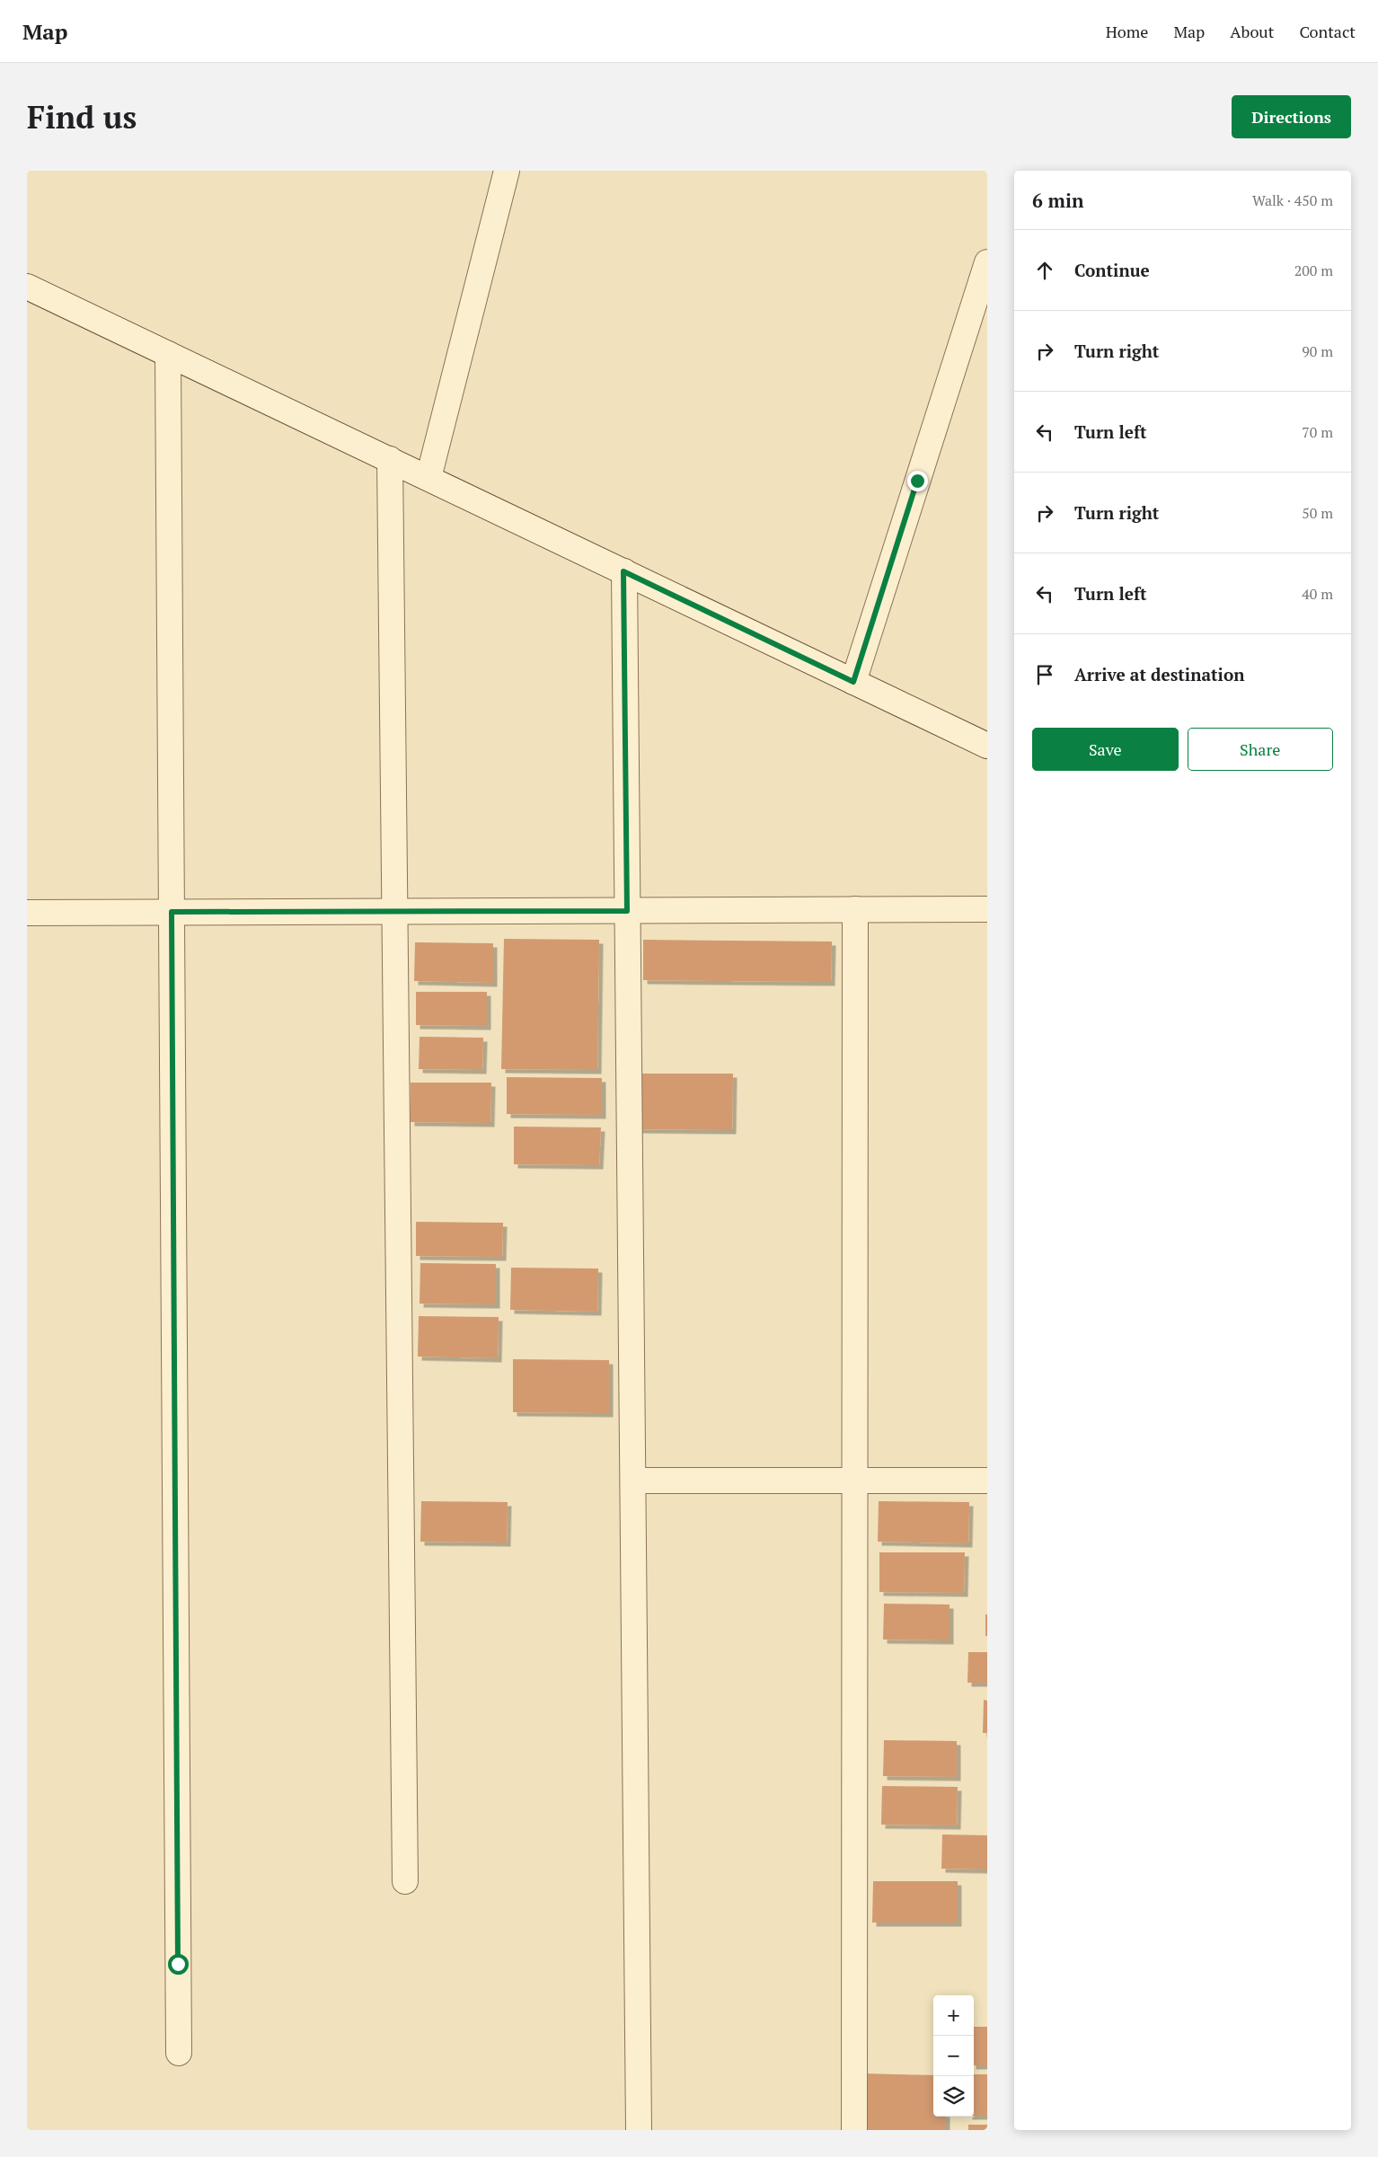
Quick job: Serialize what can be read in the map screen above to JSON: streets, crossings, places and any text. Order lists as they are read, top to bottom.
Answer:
{
  "page": {
    "header": "Map",
    "nav": [
      "Home",
      "Map",
      "About",
      "Contact"
    ],
    "buttons": [
      "Directions",
      ["Save", "Share"]
    ],
    "title": "Find us",
    "heading": ["6 min", "Walk · 450 m"],
    "list": [
      ["Continue", "200 m"],
      ["Turn right", "90 m"],
      ["Turn left", "70 m"],
      ["Turn right", "50 m"],
      ["Turn left", "40 m"],
      "Arrive at destination"
    ],
    "map_buttons": ["+", "−"]
  }
}
